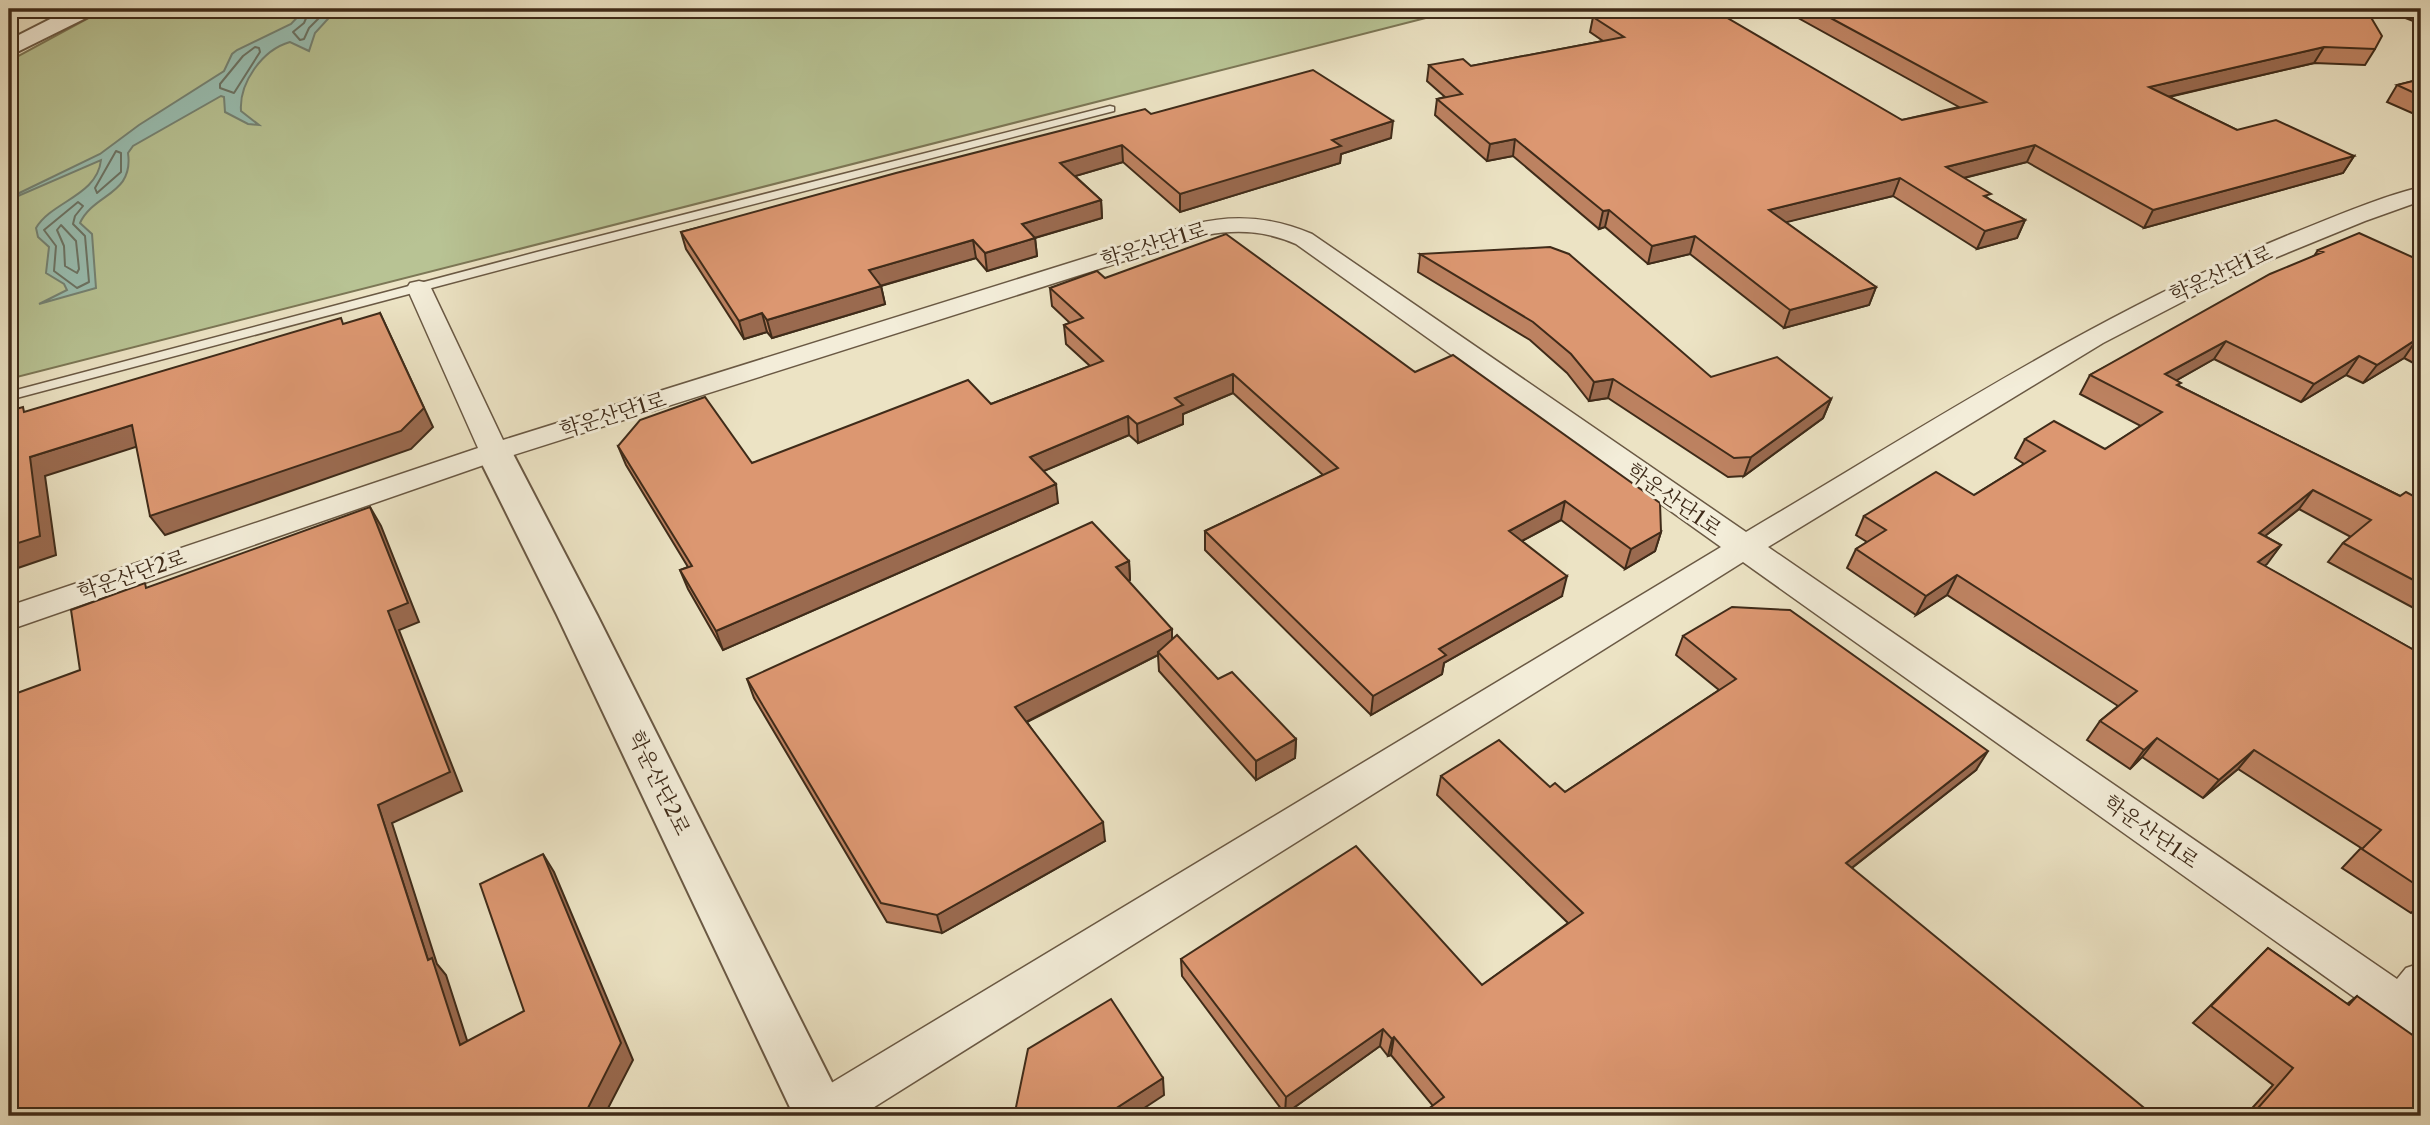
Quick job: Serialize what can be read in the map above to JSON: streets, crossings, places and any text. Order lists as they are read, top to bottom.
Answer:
{
  "streets": {
    "street": ["학운산단1로", "학운산단2로"]
  },
  "crossings": [
    ["학운산단1로", "학운산단2로"]
  ]
}
